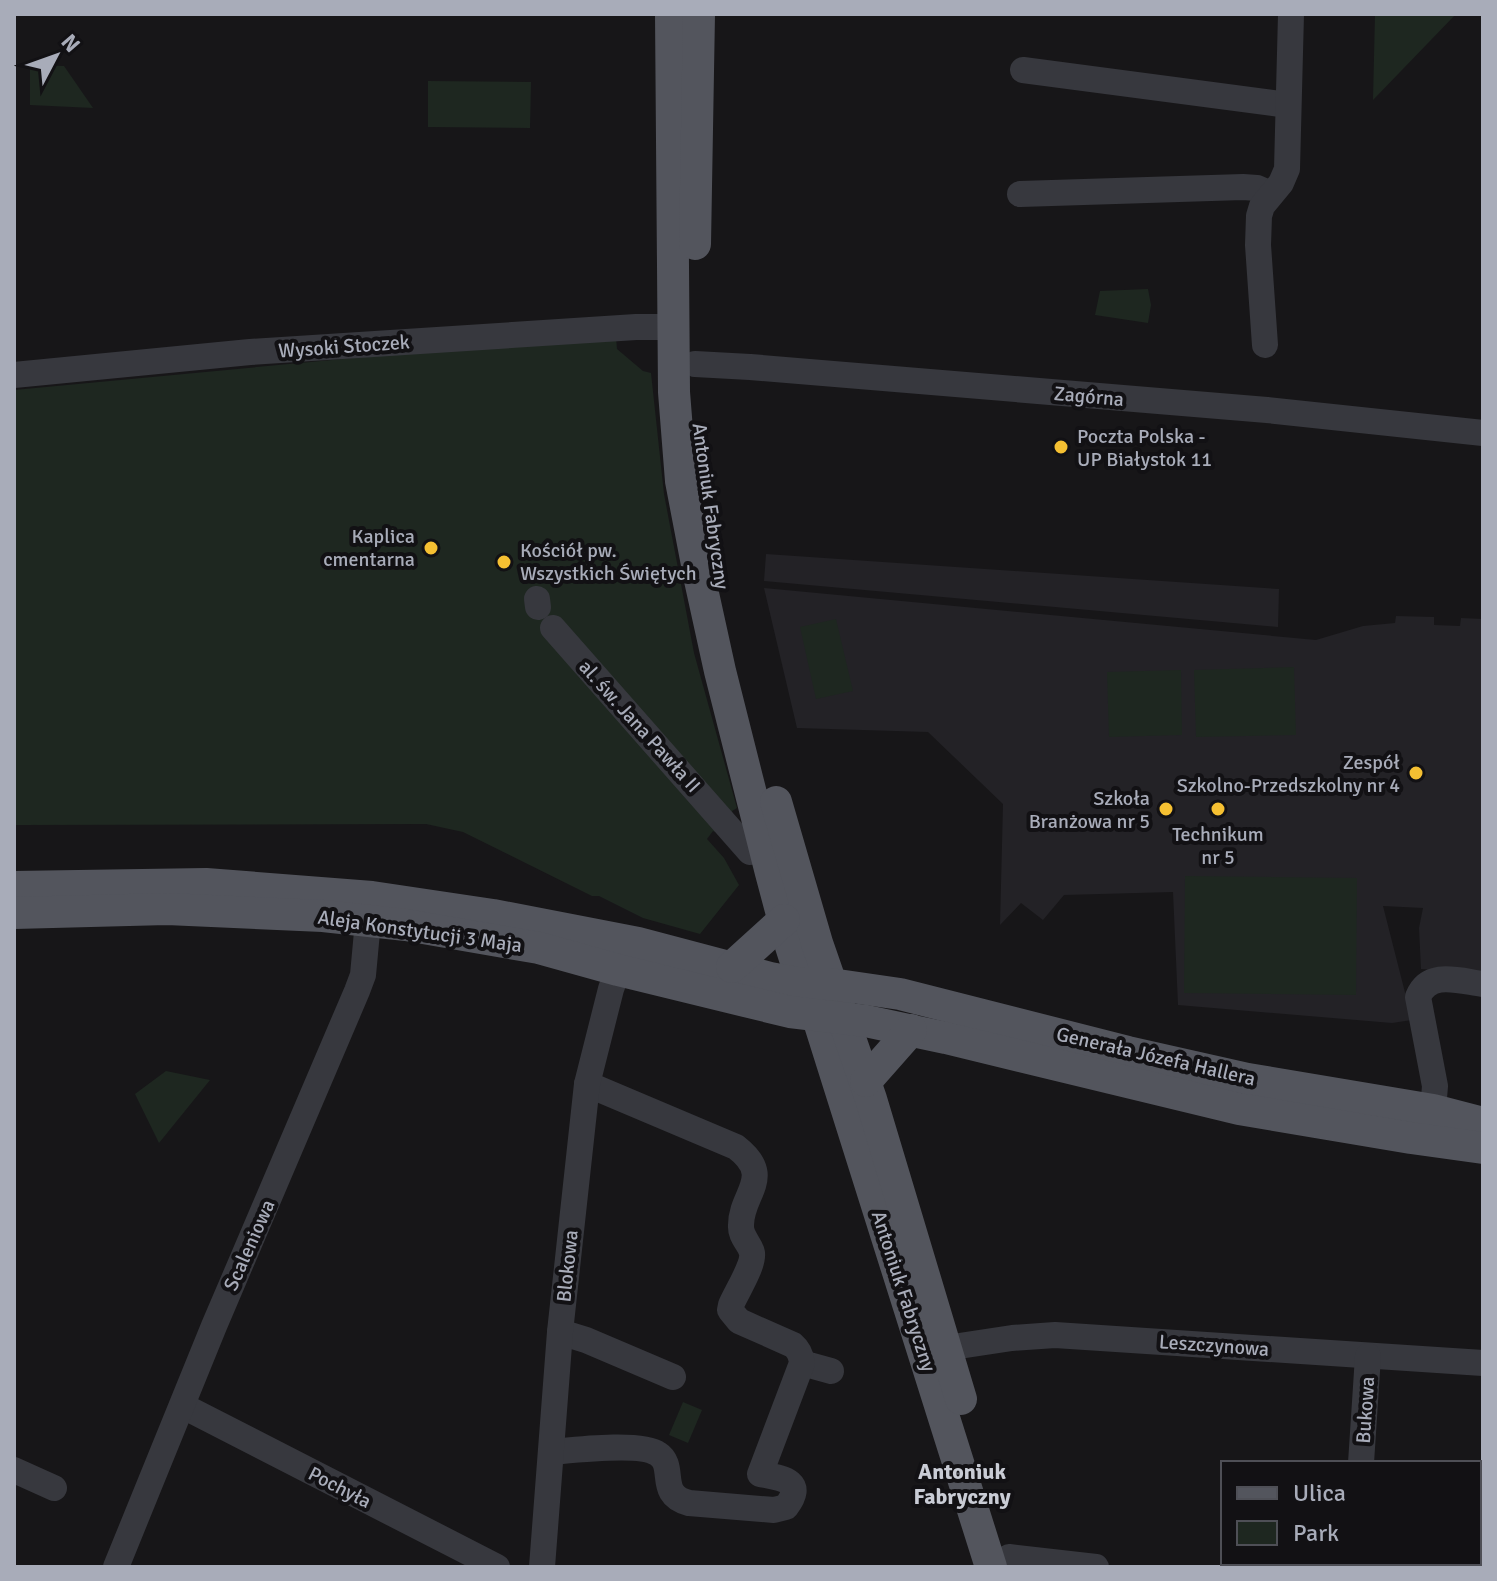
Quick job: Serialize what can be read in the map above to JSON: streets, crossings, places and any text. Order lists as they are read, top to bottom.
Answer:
{
  "streets": {
    "main road": ["Antoniuk Fabryczny", "Aleja Konstytucji 3 Maja", "Generała Józefa Hallera"],
    "street": [
      "Wysoki Stoczek",
      "Zagórna",
      "al. św. Jana Pawła II",
      "Scaleniowa",
      "Blokowa",
      "Leszczynowa",
      "Bukowa",
      "Pochyła"
    ]
  },
  "crossings": [
    ["Wysoki Stoczek", "Antoniuk Fabryczny"],
    ["Zagórna", "Antoniuk Fabryczny"],
    ["Antoniuk Fabryczny", "al. św. Jana Pawła II"],
    ["Antoniuk Fabryczny", "Aleja Konstytucji 3 Maja"],
    ["Antoniuk Fabryczny", "Generała Józefa Hallera"],
    ["Antoniuk Fabryczny", "Leszczynowa"],
    ["Aleja Konstytucji 3 Maja", "Generała Józefa Hallera"],
    ["Aleja Konstytucji 3 Maja", "Scaleniowa"],
    ["Aleja Konstytucji 3 Maja", "Blokowa"],
    ["Scaleniowa", "Pochyła"],
    ["Leszczynowa", "Bukowa"]
  ],
  "districts": ["Antoniuk Fabryczny"],
  "places": [
    "Poczta Polska - UP Białystok 11",
    "Kaplica cmentarna",
    "Kościół pw. Wszystkich Świętych",
    "Zespół Szkolno-Przedszkolny nr 4",
    "Szkoła Branżowa nr 5",
    "Technikum nr 5"
  ],
  "legend": ["Ulica", "Park"],
  "north": "top right"
}
